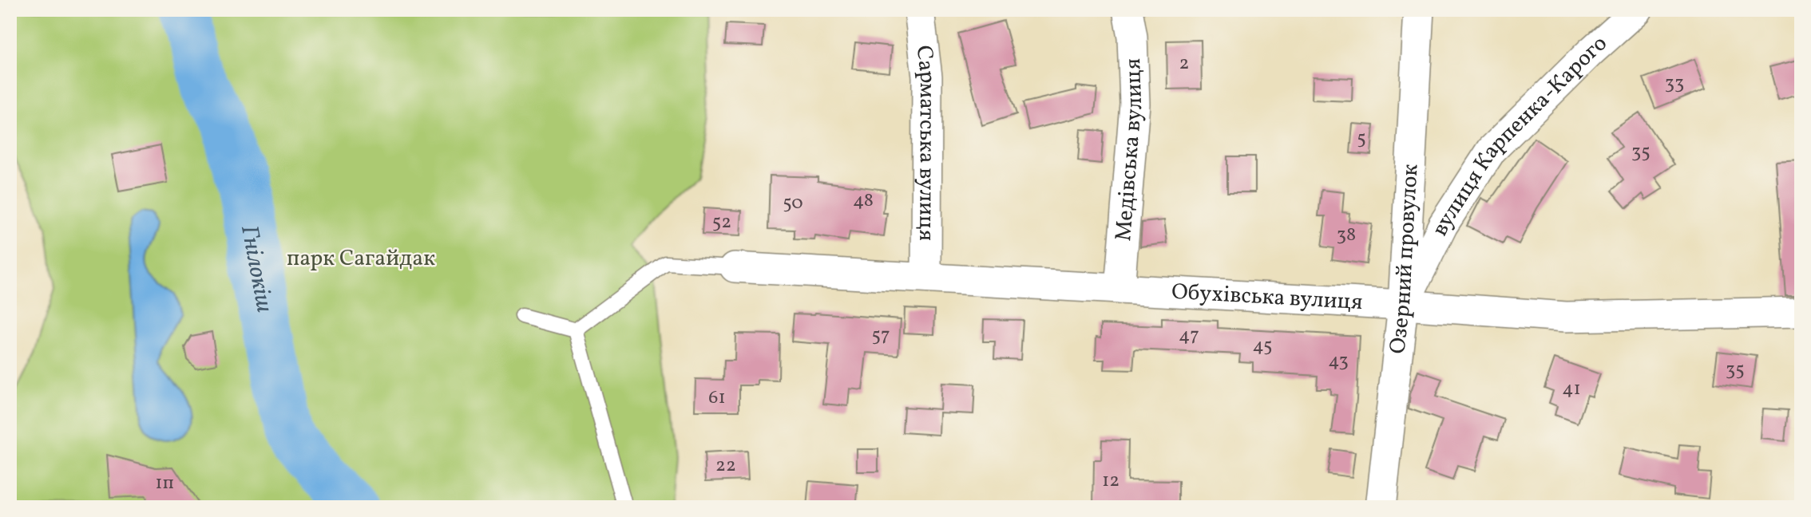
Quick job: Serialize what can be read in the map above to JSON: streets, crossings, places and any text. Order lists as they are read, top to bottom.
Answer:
{
  "streets": {
    "street": [
      "вулиця Карпенка-Карого",
      "Сарматська вулиця",
      "Медівська вулиця",
      "Озерний провулок",
      "Обухівська вулиця"
    ]
  },
  "crossings": [
    ["вулиця Карпенка-Карого", "Озерний провулок"],
    ["вулиця Карпенка-Карого", "Обухівська вулиця"],
    ["Сарматська вулиця", "Обухівська вулиця"],
    ["Медівська вулиця", "Обухівська вулиця"],
    ["Озерний провулок", "Обухівська вулиця"]
  ],
  "water": ["Гнілокіш"],
  "parks": ["парк Сагайдак"],
  "house_numbers": [
    "2",
    "33",
    "5",
    "35",
    "48",
    "50",
    "52",
    "38",
    "57",
    "47",
    "45",
    "43",
    "35",
    "41",
    "61",
    "22",
    "12",
    "1п"
  ]
}
